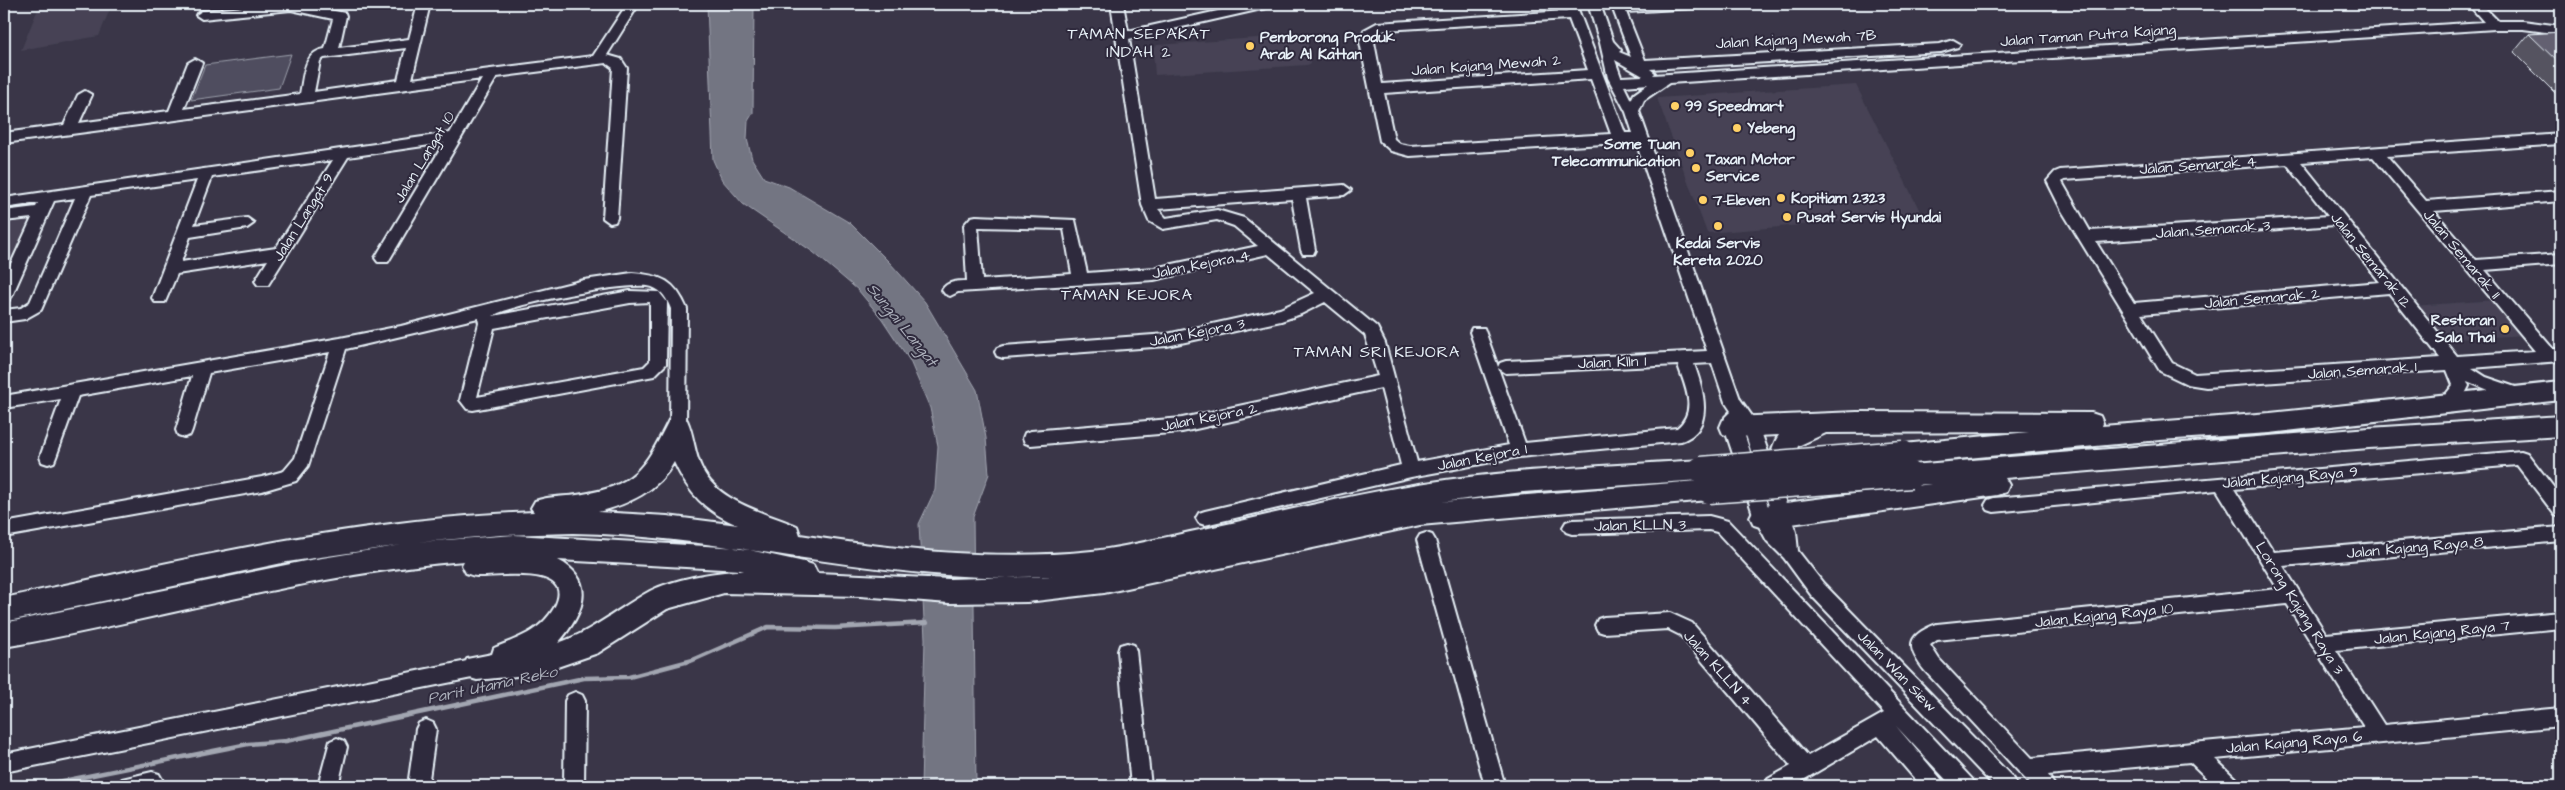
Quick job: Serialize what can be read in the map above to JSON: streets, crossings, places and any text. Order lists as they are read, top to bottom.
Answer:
{
  "streets": {
    "street": [
      "Jalan Taman Putra Kajang",
      "Jalan Kajang Mewah 7B",
      "Jalan Kajang Mewah 2",
      "Jalan Langat 10",
      "Jalan Semarak 4",
      "Jalan Langat 9",
      "Jalan Semarak 3",
      "Jalan Semarak 11",
      "Jalan Semarak 12",
      "Jalan Kejora 4",
      "Jalan Semarak 2",
      "Jalan Kejora 3",
      "Jalan Klln 1",
      "Jalan Semarak 1",
      "Jalan Kejora 2",
      "Jalan Kejora 1",
      "Jalan Kajang Raya 9",
      "Jalan KLLN 3",
      "Jalan Kajang Raya 8",
      "Lorong Kajang Raya 3",
      "Jalan Kajang Raya 10",
      "Jalan Kajang Raya 7",
      "Jalan KLLN 4",
      "Jalan Wan Siew",
      "Jalan Kajang Raya 6"
    ]
  },
  "crossings": [
    ["Jalan Taman Putra Kajang", "Jalan Wan Siew"],
    ["Jalan Semarak 4", "Jalan Semarak 3"],
    ["Jalan Semarak 4", "Jalan Semarak 11"],
    ["Jalan Semarak 4", "Jalan Semarak 12"],
    ["Jalan Semarak 4", "Jalan Semarak 2"],
    ["Jalan Semarak 4", "Jalan Semarak 1"],
    ["Jalan Semarak 3", "Jalan Semarak 12"],
    ["Jalan Semarak 11", "Jalan Semarak 1"],
    ["Jalan Semarak 12", "Jalan Semarak 2"],
    ["Jalan Semarak 12", "Jalan Semarak 1"],
    ["Jalan Klln 1", "Jalan Kejora 1"],
    ["Jalan Klln 1", "Jalan Wan Siew"],
    ["Jalan Kajang Raya 9", "Lorong Kajang Raya 3"],
    ["Jalan Kajang Raya 8", "Lorong Kajang Raya 3"],
    ["Lorong Kajang Raya 3", "Jalan Kajang Raya 10"],
    ["Lorong Kajang Raya 3", "Jalan Kajang Raya 7"],
    ["Lorong Kajang Raya 3", "Jalan Kajang Raya 6"],
    ["Jalan Kajang Raya 10", "Jalan Kajang Raya 6"]
  ],
  "districts": ["TAMAN SEPAKAT INDAH 2", "TAMAN KEJORA", "TAMAN SRI KEJORA"],
  "water": ["Sungai Langat", "Parit Utama Reko"],
  "places": [
    "Pemborong Produk Arab Al Kattan",
    "99 Speedmart",
    "Yebeng",
    "Some Tuan Telecommunication",
    "Taxan Motor Service",
    "Kopitiam 2323",
    "7-Eleven",
    "Pusat Servis Hyundai",
    "Kedai Servis Kereta 2020",
    "Restoran Sala Thai"
  ]
}
